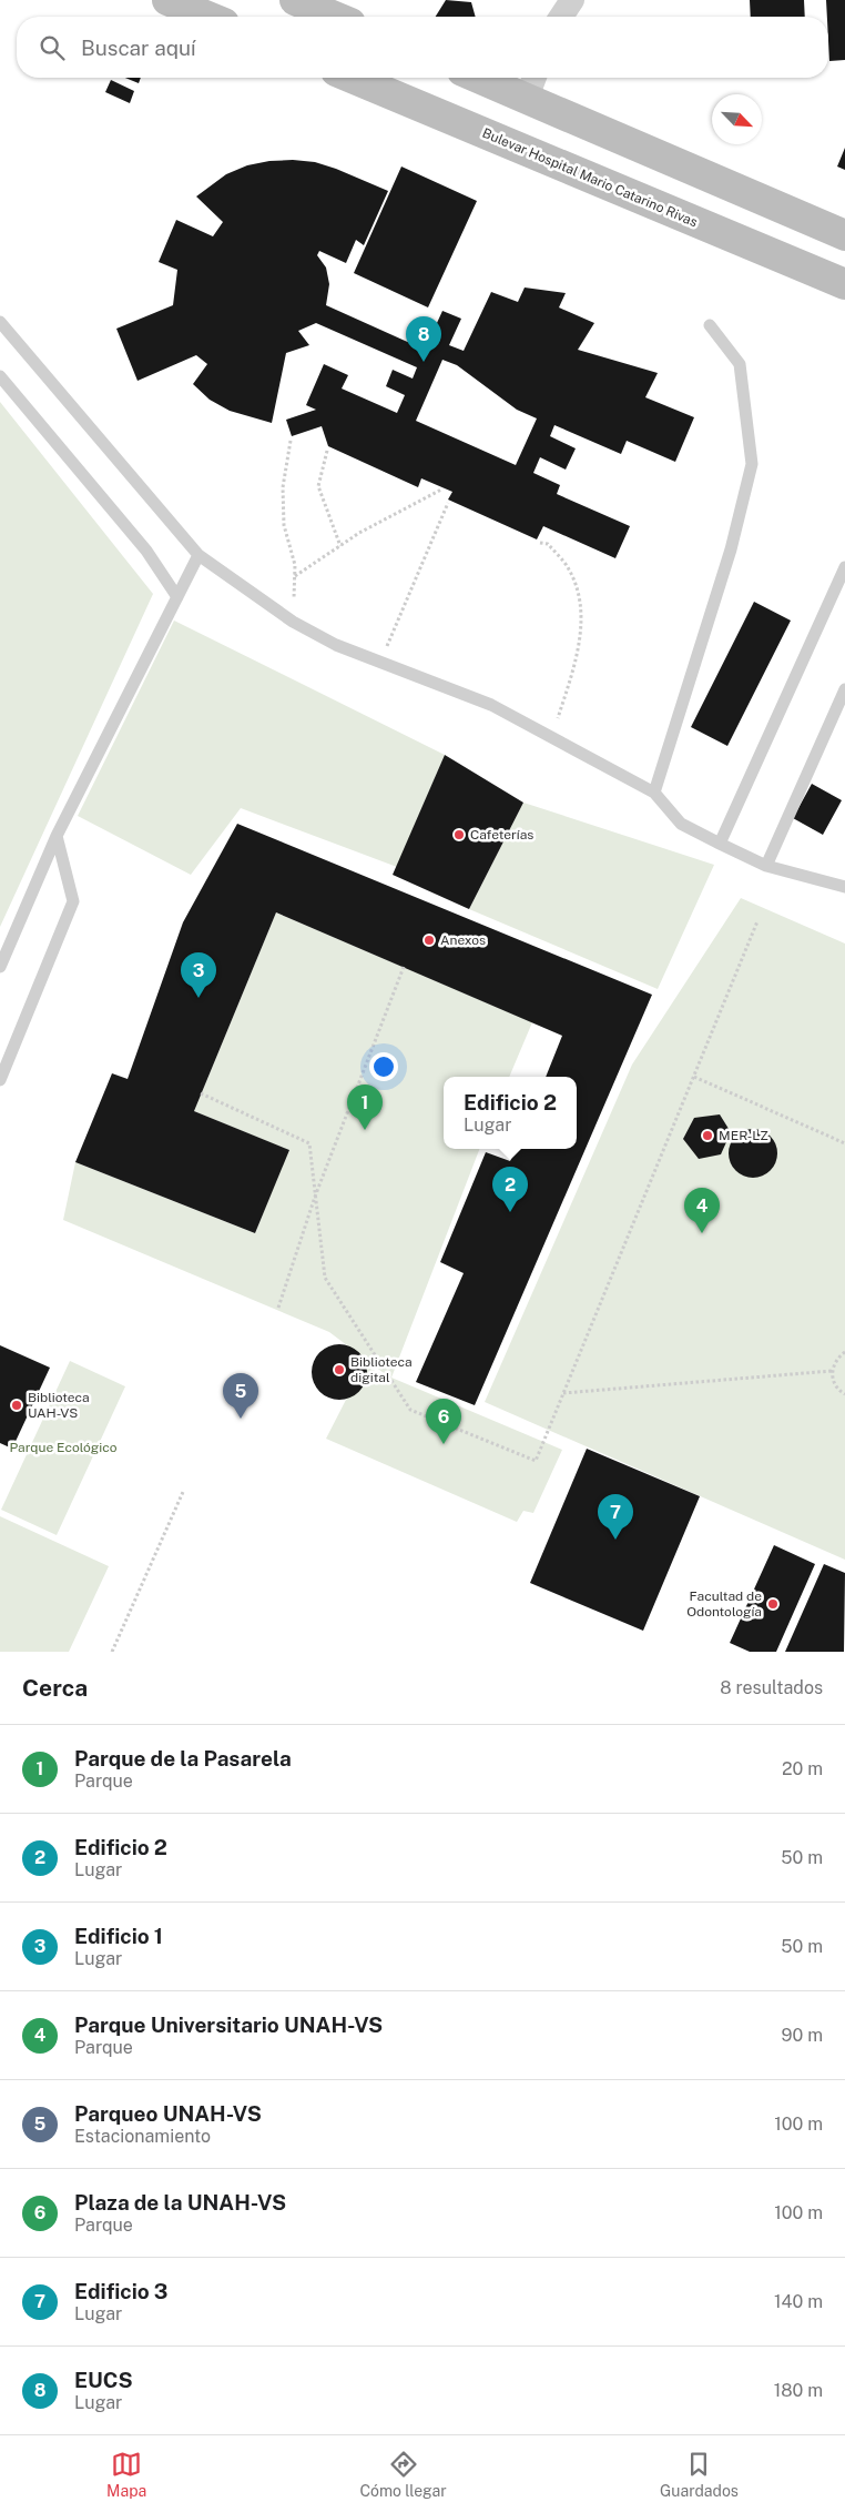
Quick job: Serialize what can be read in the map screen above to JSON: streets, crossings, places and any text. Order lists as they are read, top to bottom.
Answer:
{
  "streets": {
    "main road": ["Bulevar Hospital Mario Catarino Rivas"]
  },
  "parks": ["Parque Ecológico"],
  "places": [
    "Cafeterías",
    "Anexos",
    "MER-LZ",
    "Biblioteca digital",
    "Biblioteca UAH-VS",
    "Facultad de Odontología"
  ],
  "north": "bottom right",
  "page": {
    "search": "Buscar aquí",
    "pins": [
      "8",
      "3",
      "1",
      "2",
      "4",
      "5",
      "6",
      "7"
    ],
    "popup": ["Edificio 2", "Lugar"],
    "heading": ["Cerca", "8 resultados"],
    "list": [
      {
        "mark": "1",
        "name": "Parque de la Pasarela",
        "note": "Parque",
        "value": "20 m"
      },
      {
        "mark": "2",
        "name": "Edificio 2",
        "note": "Lugar",
        "value": "50 m"
      },
      {
        "mark": "3",
        "name": "Edificio 1",
        "note": "Lugar",
        "value": "50 m"
      },
      {
        "mark": "4",
        "name": "Parque Universitario UNAH-VS",
        "note": "Parque",
        "value": "90 m"
      },
      {
        "mark": "5",
        "name": "Parqueo UNAH-VS",
        "note": "Estacionamiento",
        "value": "100 m"
      },
      {
        "mark": "6",
        "name": "Plaza de la UNAH-VS",
        "note": "Parque",
        "value": "100 m"
      },
      {
        "mark": "7",
        "name": "Edificio 3",
        "note": "Lugar",
        "value": "140 m"
      },
      {
        "mark": "8",
        "name": "EUCS",
        "note": "Lugar",
        "value": "180 m"
      }
    ],
    "nav": ["Mapa", "Cómo llegar", "Guardados"]
  }
}
